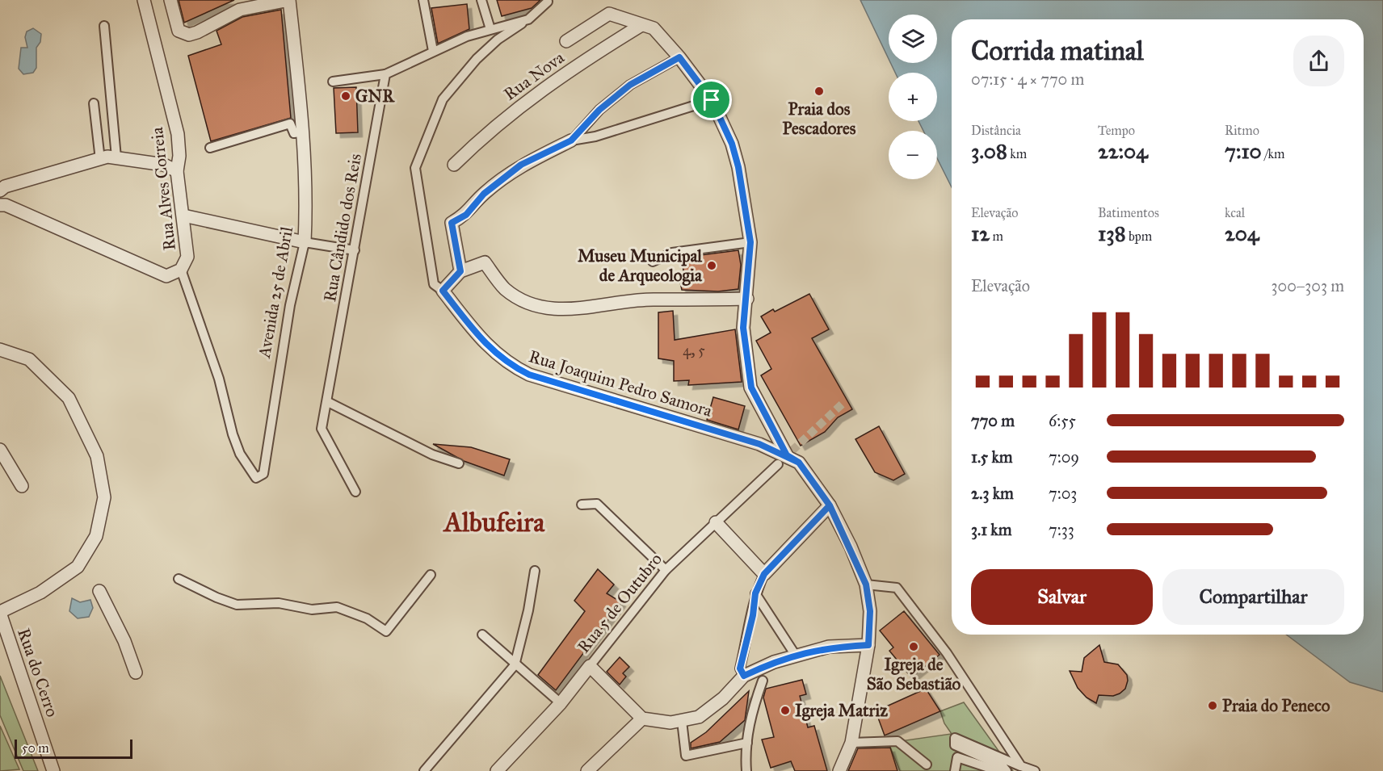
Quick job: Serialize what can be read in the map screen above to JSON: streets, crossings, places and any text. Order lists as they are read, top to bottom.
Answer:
{
  "streets": {
    "street": [
      "Rua Nova",
      "Rua Alves Correia",
      "Rua Cândido dos Reis",
      "Avenida 25 de Abril",
      "Rua Joaquim Pedro Samora",
      "Rua 5 de Outubro",
      "Rua do Cerro"
    ]
  },
  "crossings": [
    ["Rua Alves Correia", "Avenida 25 de Abril"],
    ["Rua Joaquim Pedro Samora", "Rua 5 de Outubro"]
  ],
  "districts": ["Albufeira"],
  "places": [
    "Praia dos Pescadores",
    "GNR",
    "Museu Municipal de Arqueologia",
    "Igreja de São Sebastião",
    "Praia do Peneco",
    "Igreja Matriz"
  ],
  "house_numbers": ["4, 5"],
  "scale_bar": "50 m",
  "page": {
    "map_buttons": ["+", "−"],
    "heading": ["Corrida matinal", "07:15 · 4 × 770 m"],
    "stats": [
      ["Distância", "3.08 km"],
      ["Tempo", "22:04"],
      ["Ritmo", "7:10 /km"],
      ["Elevação", "12 m"],
      ["Batimentos", "138 bpm"],
      ["kcal", "204"]
    ],
    "chart": ["Elevação", "300–303 m"],
    "list": [
      {
        "name": "770 m",
        "note": "6:55"
      },
      {
        "name": "1.5 km",
        "note": "7:09"
      },
      {
        "name": "2.3 km",
        "note": "7:03"
      },
      {
        "name": "3.1 km",
        "note": "7:33"
      }
    ],
    "buttons": ["Salvar", "Compartilhar"],
    "scale": "50 m"
  }
}
